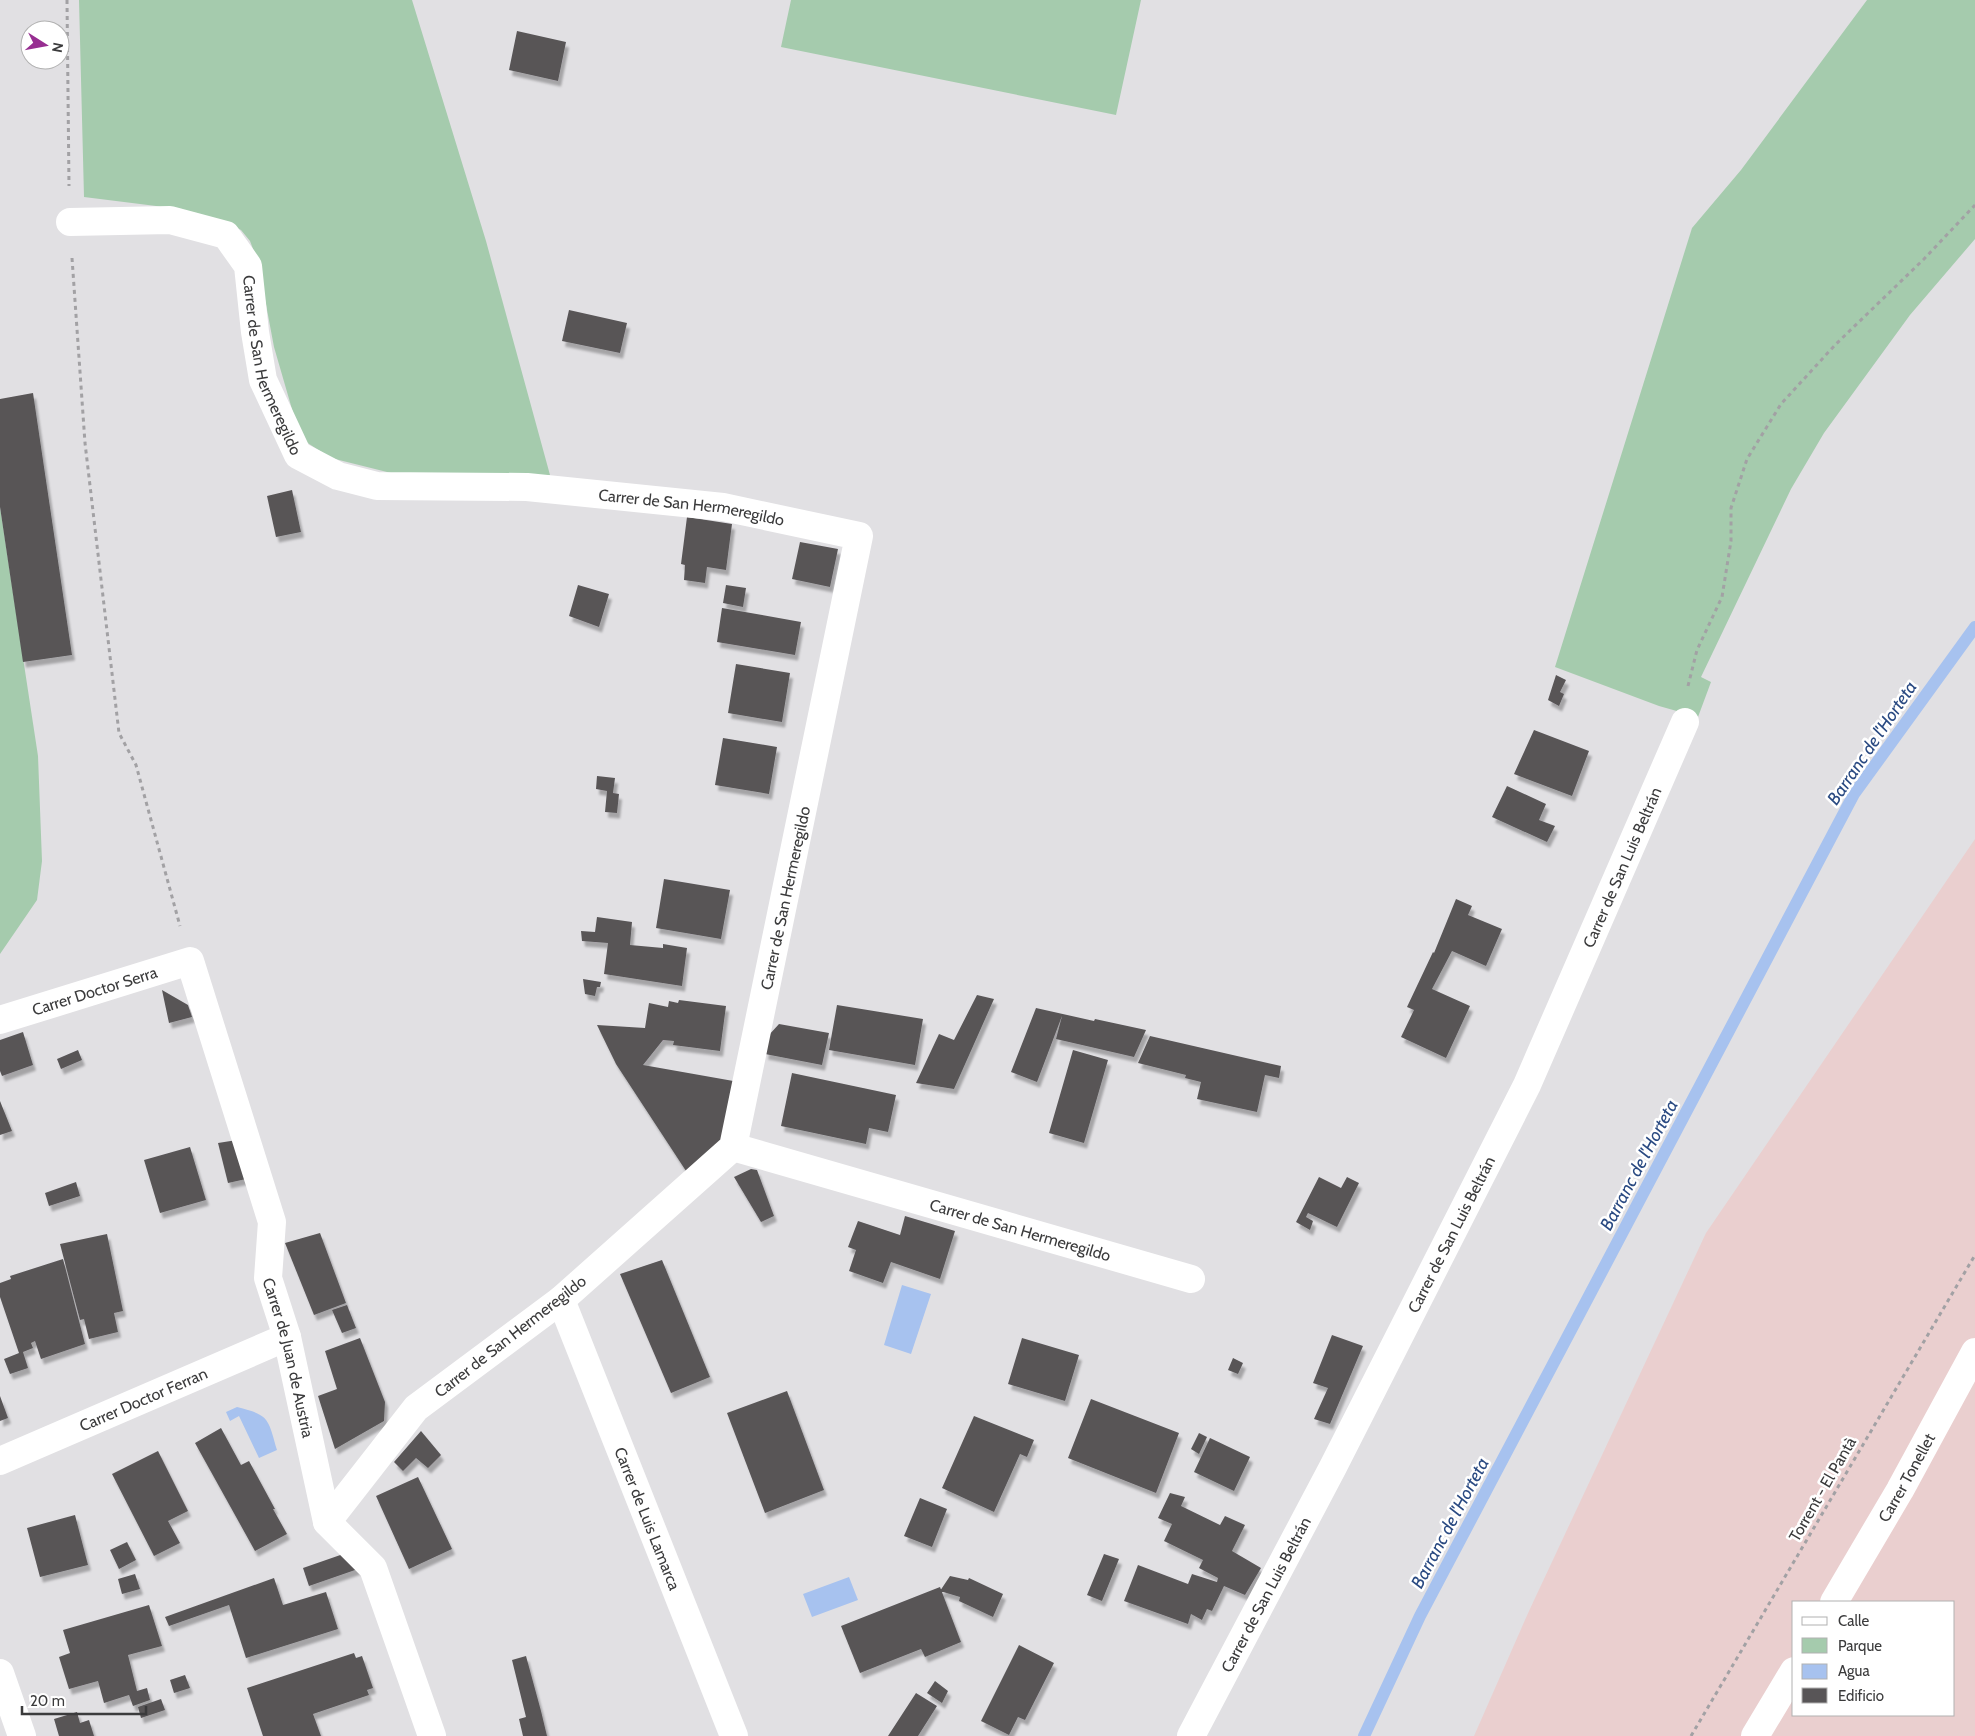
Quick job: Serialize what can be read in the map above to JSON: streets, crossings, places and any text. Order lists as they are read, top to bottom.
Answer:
{
  "streets": {
    "street": [
      "Carrer de San Hermeregildo",
      "Carrer de San Luis Beltrán",
      "Carrer Doctor Serra",
      "Carrer de Juan de Austria",
      "Carrer Doctor Ferran",
      "Carrer Tonellet",
      "Carrer de Luis Lamarca"
    ],
    "path": ["Torrent - El Pantà"]
  },
  "crossings": [
    ["Carrer de San Hermeregildo", "Carrer de Juan de Austria"],
    ["Carrer de San Hermeregildo", "Carrer de Luis Lamarca"],
    ["Carrer Doctor Serra", "Carrer de Juan de Austria"],
    ["Carrer de Juan de Austria", "Carrer Doctor Ferran"]
  ],
  "water": ["Barranc de l'Horteta"],
  "legend": [
    "Calle",
    "Parque",
    "Agua",
    "Edificio"
  ],
  "scale_bar": "20 m",
  "north": "right"
}
